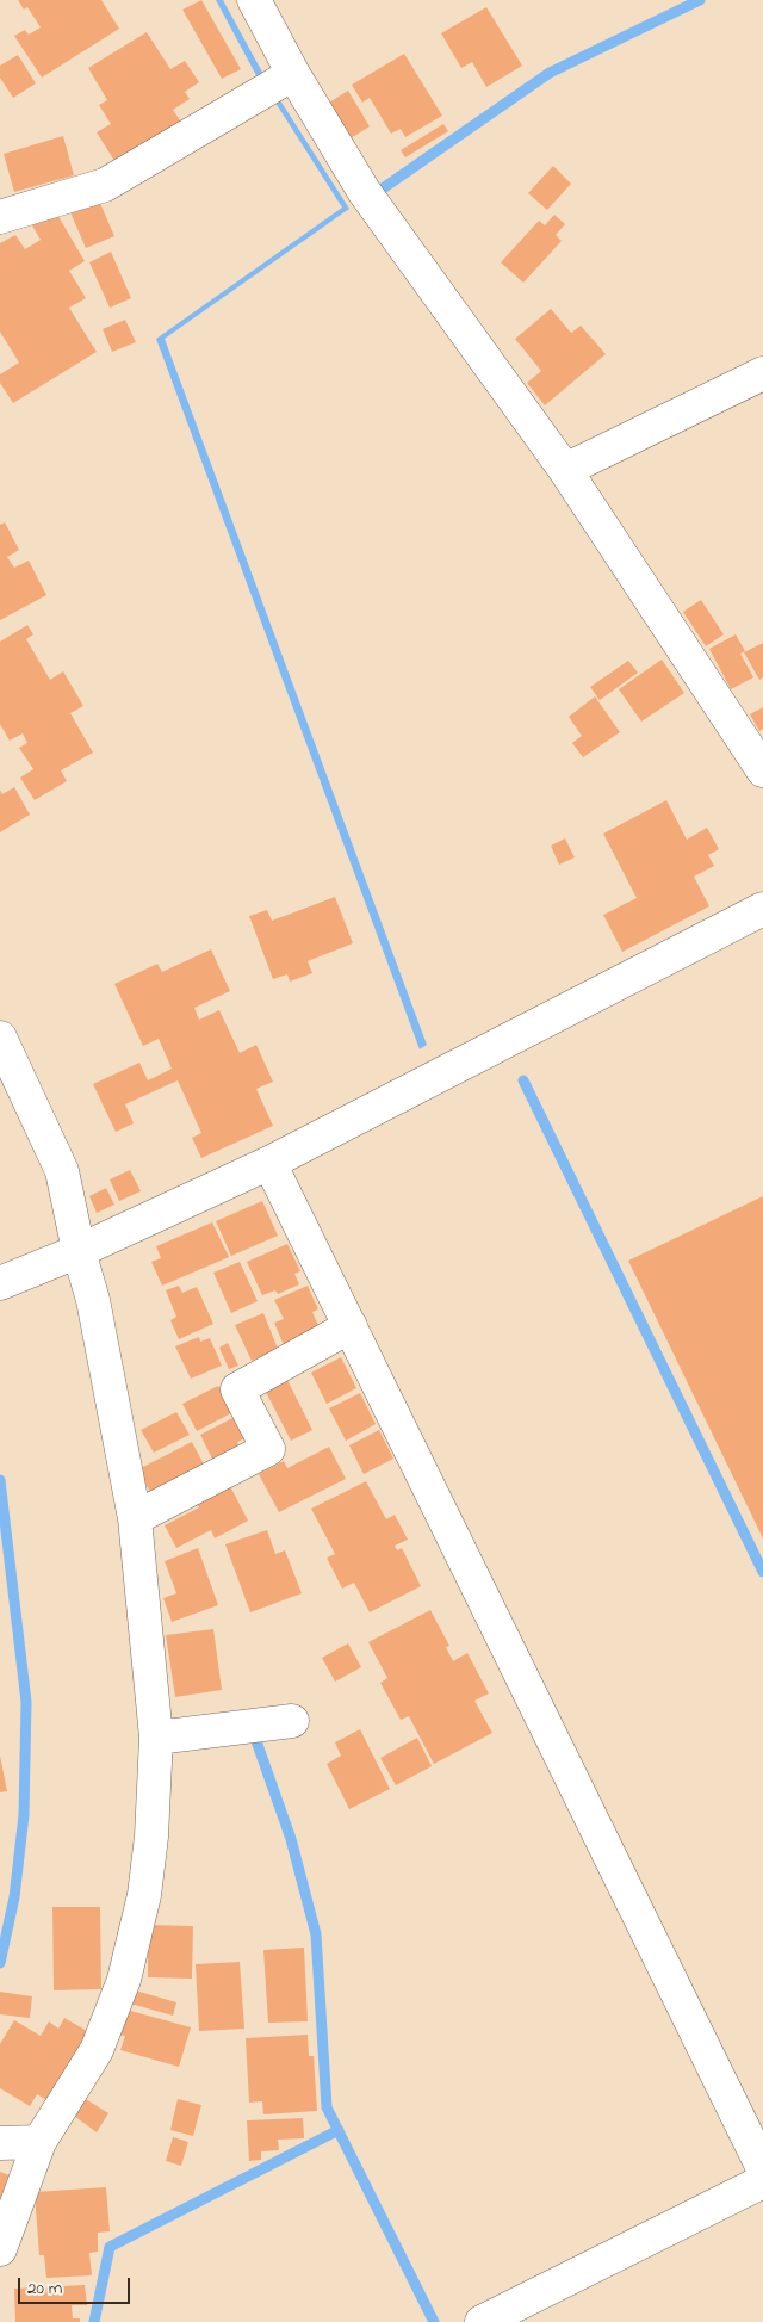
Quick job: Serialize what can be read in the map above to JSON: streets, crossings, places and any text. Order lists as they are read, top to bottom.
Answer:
{
  "scale_bar": "20 m"
}
